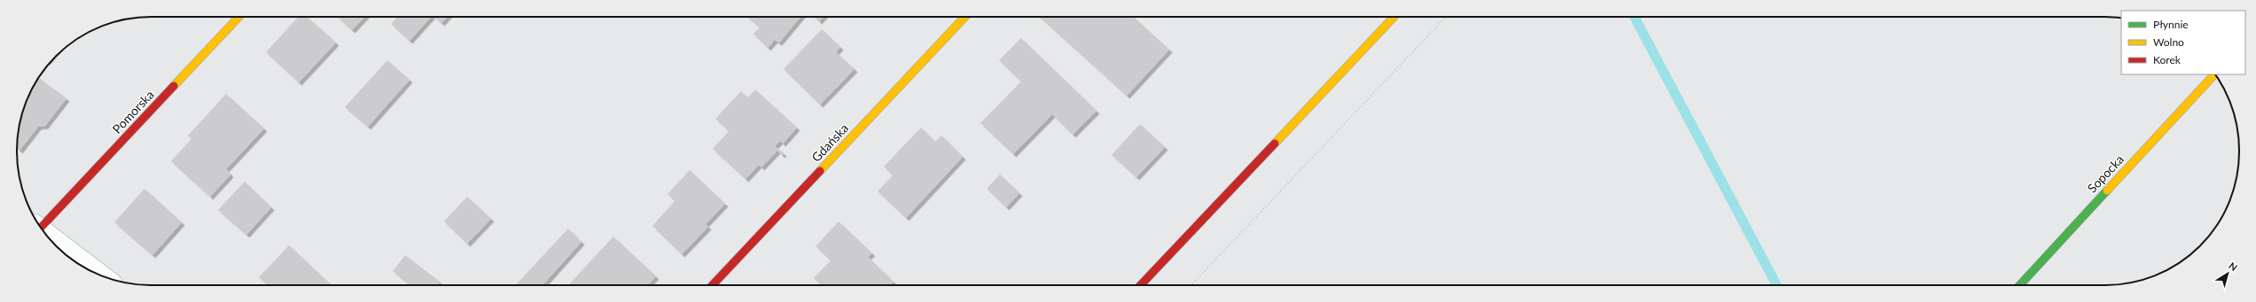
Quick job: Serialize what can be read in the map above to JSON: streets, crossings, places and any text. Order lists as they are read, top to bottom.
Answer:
{
  "streets": {
    "street": ["Pomorska", "Gdańska", "Sopocka"]
  },
  "legend": ["Płynnie", "Wolno", "Korek"],
  "north": "top right"
}
